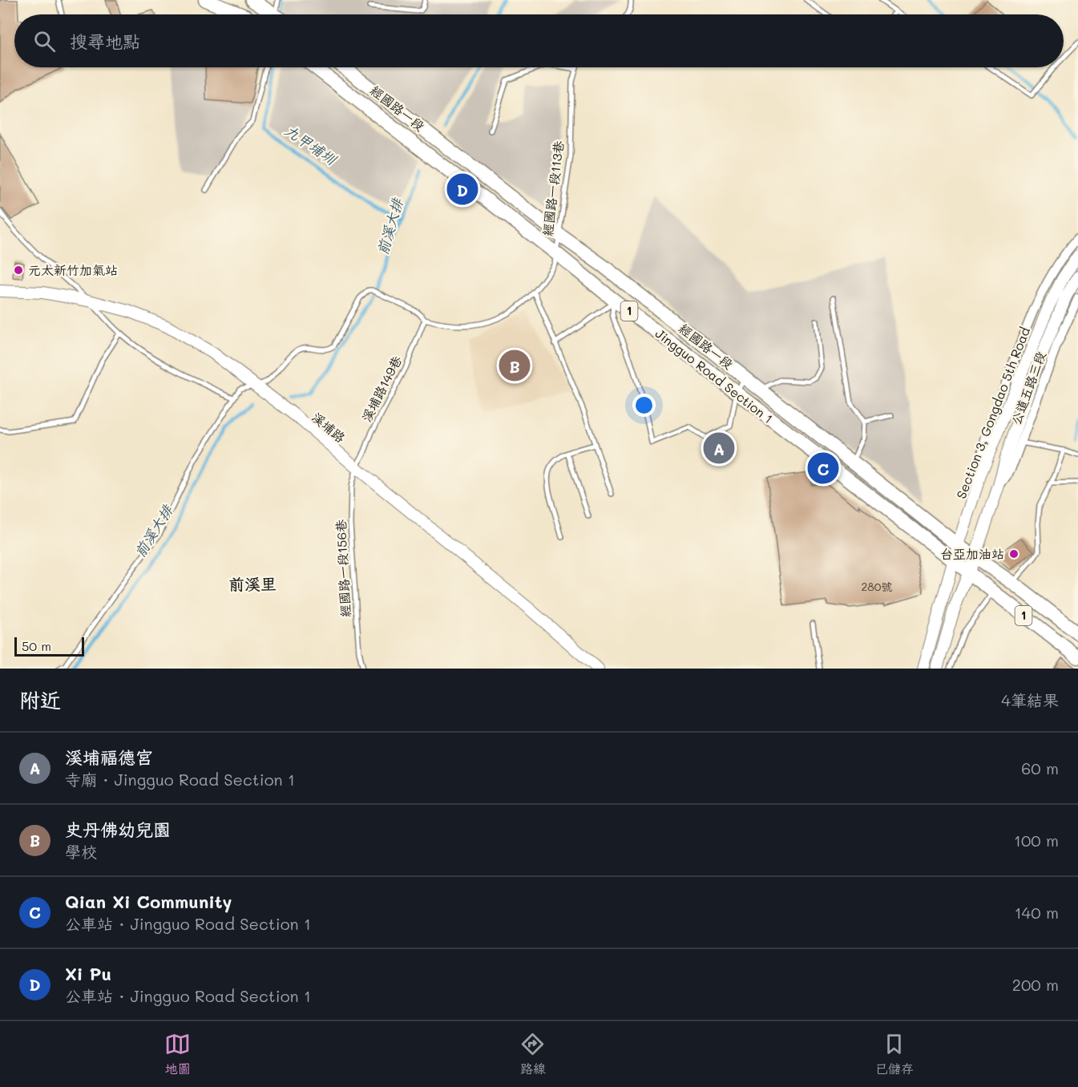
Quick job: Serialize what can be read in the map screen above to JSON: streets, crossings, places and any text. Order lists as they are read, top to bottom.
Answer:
{
  "streets": {
    "main road": ["經國路一段", "1", "Jingguo Road Section 1"],
    "street": ["公道五路三段", "Section 3, Gongdao 5th Road", "溪埔路"],
    "lane": ["經國路一段113巷", "溪埔路149巷", "經國路一段156巷"]
  },
  "crossings": [
    ["經國路一段", "經國路一段113巷"],
    ["經國路一段", "Section 3, Gongdao 5th Road"],
    ["經國路一段113巷", "Jingguo Road Section 1"],
    ["Jingguo Road Section 1", "Section 3, Gongdao 5th Road"],
    ["公道五路三段", "Section 3, Gongdao 5th Road"],
    ["溪埔路149巷", "溪埔路"],
    ["溪埔路149巷", "經國路一段156巷"],
    ["溪埔路", "經國路一段156巷"]
  ],
  "districts": ["前溪里"],
  "water": ["九甲埔圳", "前溪大排"],
  "places": ["元太新竹加氣站", "台亞加油站"],
  "house_numbers": ["280號"],
  "scale_bar": "50 m",
  "page": {
    "search": "搜尋地點",
    "pins": [
      "D",
      "B",
      "A",
      "C"
    ],
    "scale": "50 m",
    "heading": ["附近", "4筆結果"],
    "list": [
      {
        "mark": "A",
        "name": "溪埔福德宮",
        "note": "寺廟 · Jingguo Road Section 1",
        "value": "60 m"
      },
      {
        "mark": "B",
        "name": "史丹佛幼兒園",
        "note": "學校",
        "value": "100 m"
      },
      {
        "mark": "C",
        "name": "Qian Xi Community",
        "note": "公車站 · Jingguo Road Section 1",
        "value": "140 m"
      },
      {
        "mark": "D",
        "name": "Xi Pu",
        "note": "公車站 · Jingguo Road Section 1",
        "value": "200 m"
      }
    ],
    "nav": ["地圖", "路線", "已儲存"]
  }
}
